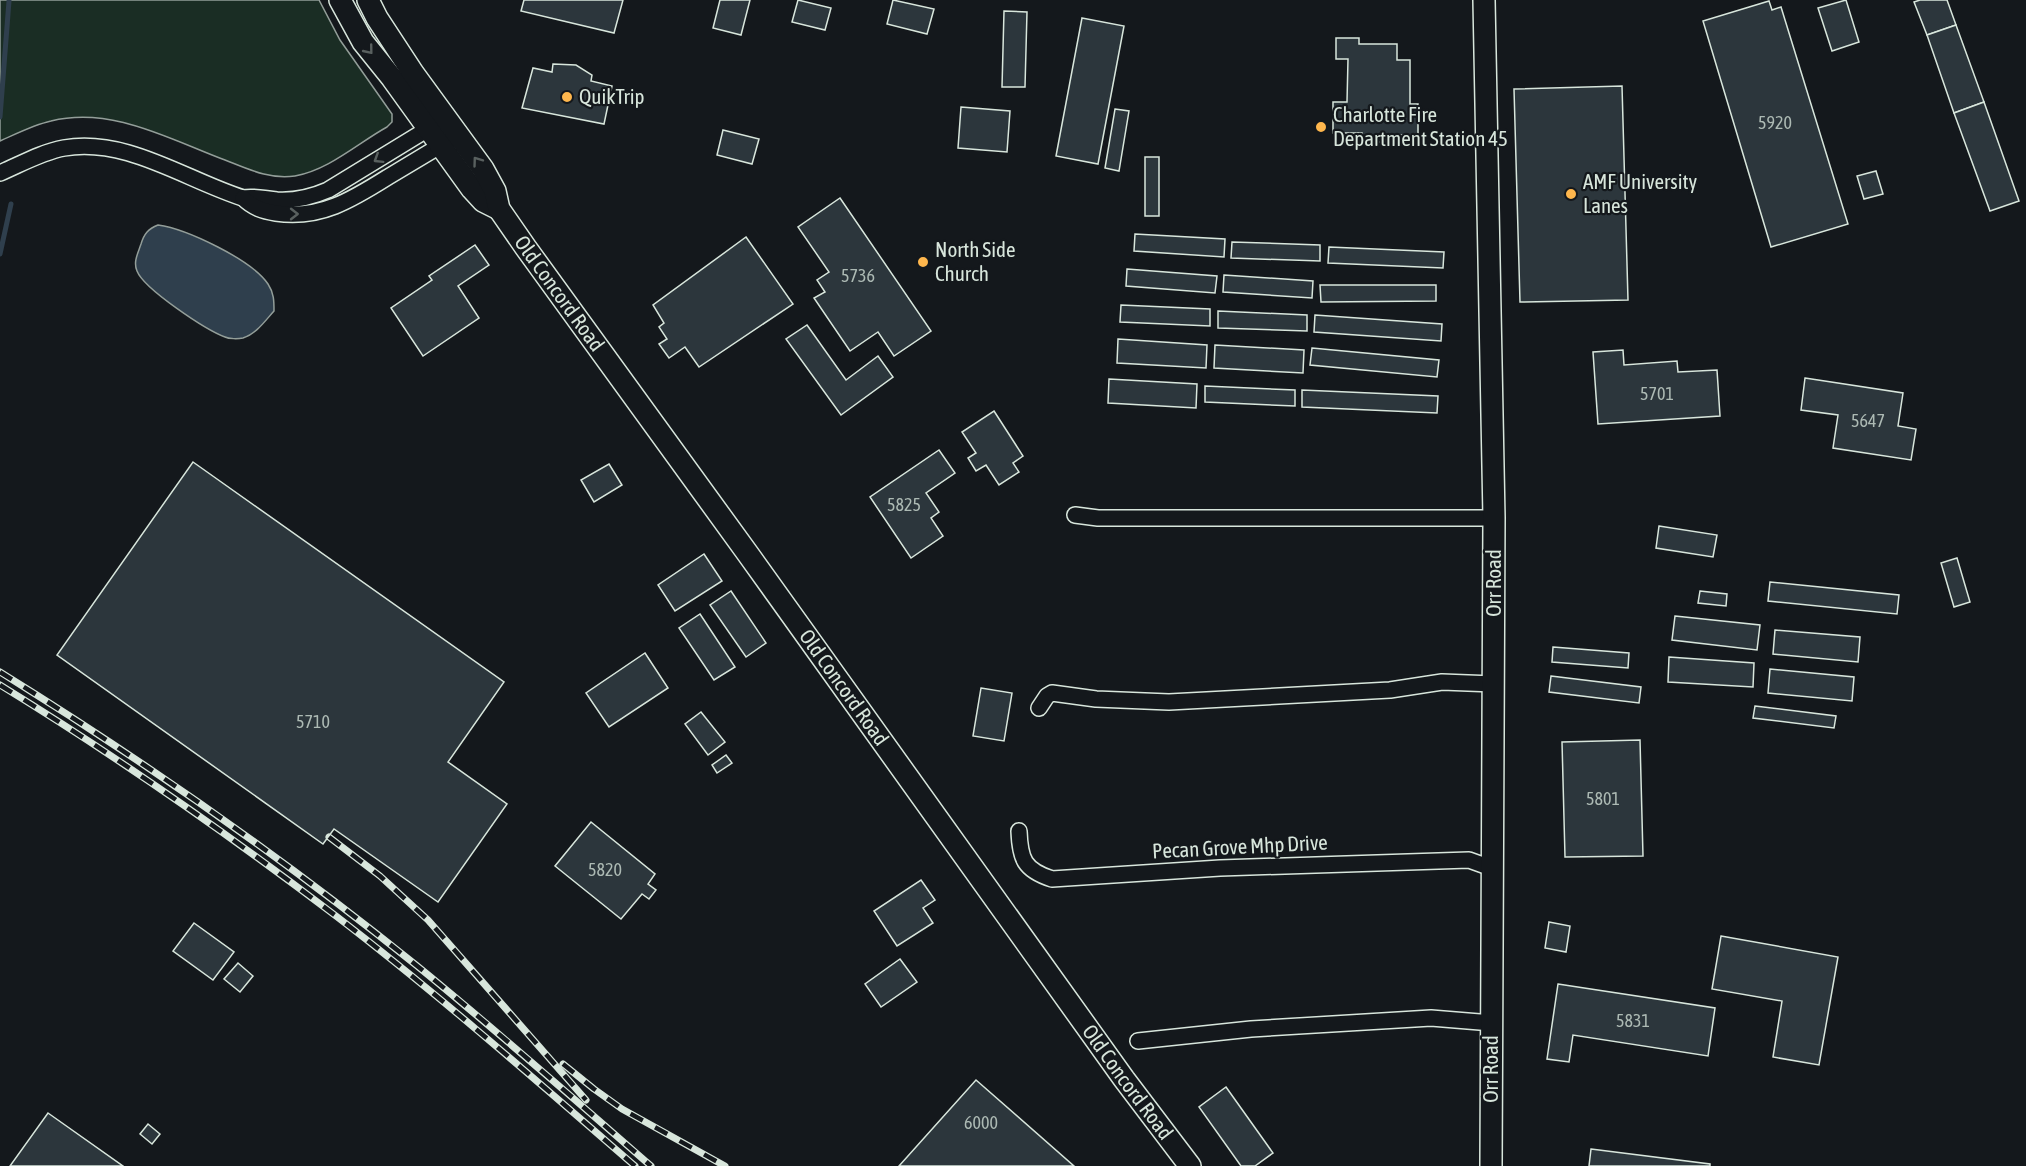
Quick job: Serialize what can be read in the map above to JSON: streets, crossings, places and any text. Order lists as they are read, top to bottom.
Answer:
{
  "streets": {
    "street": ["Old Concord Road", "Orr Road", "Pecan Grove Mhp Drive"]
  },
  "crossings": [
    ["Orr Road", "Pecan Grove Mhp Drive"]
  ],
  "places": [
    "QuikTrip",
    "Charlotte Fire Department Station 45",
    "AMF University Lanes",
    "North Side Church"
  ],
  "house_numbers": [
    "5920",
    "5736",
    "5701",
    "5647",
    "5825",
    "5710",
    "5801",
    "5820",
    "5831",
    "6000"
  ]
}
